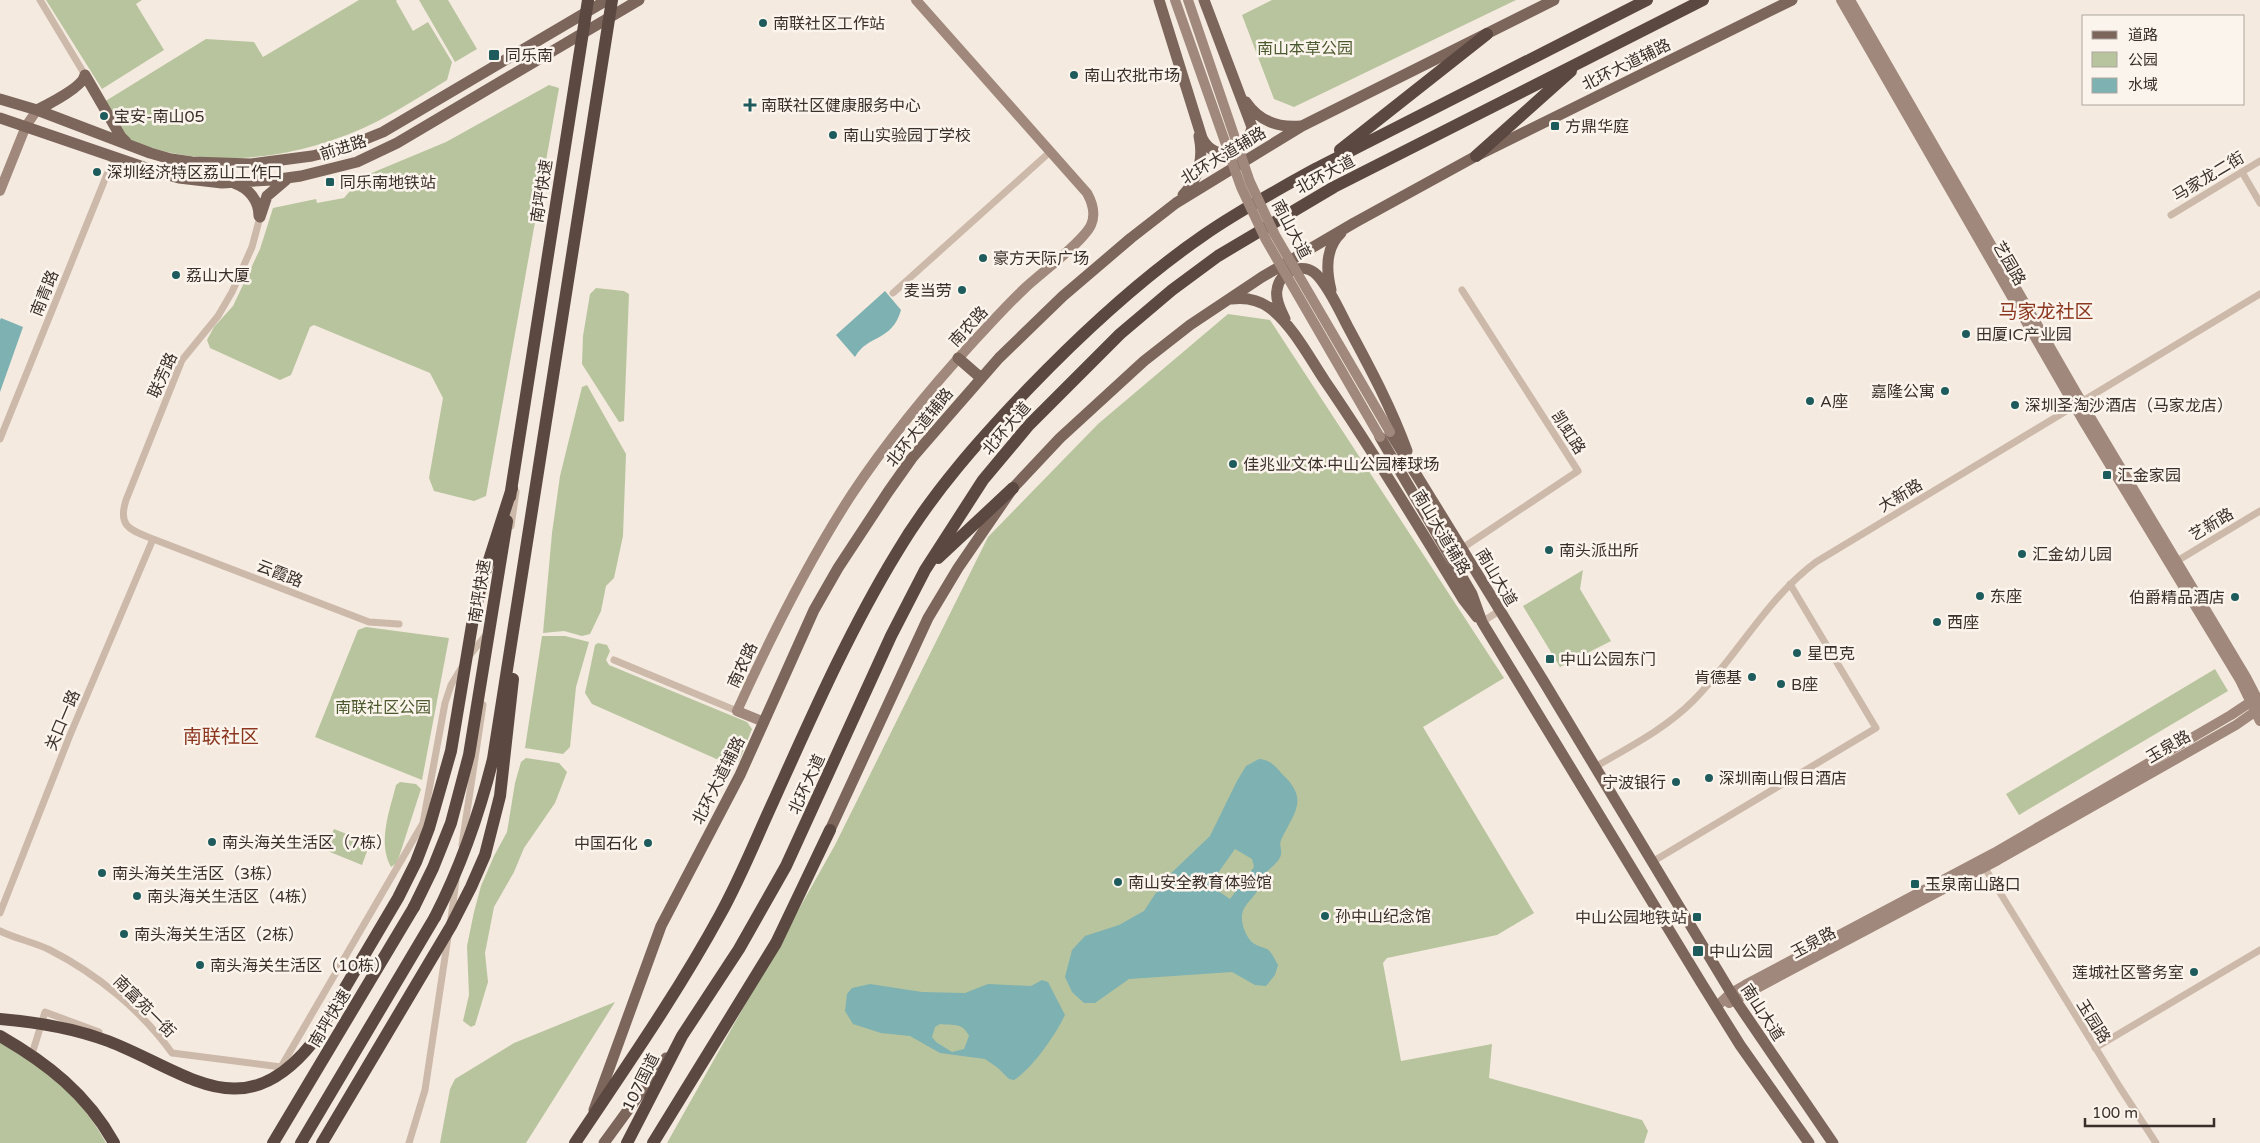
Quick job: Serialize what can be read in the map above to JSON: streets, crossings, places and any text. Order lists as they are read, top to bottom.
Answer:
{
  "streets": {
    "highway": ["北环大道", "南坪快速", "107国道"],
    "main road": [
      "北环大道辅路",
      "前进路",
      "南山大道",
      "南山大道辅路"
    ],
    "street": [
      "马家龙二街",
      "艺园路",
      "南青路",
      "南农路",
      "联芳路",
      "凯虹路",
      "大新路",
      "艺新路",
      "云霞路",
      "关口一路",
      "玉泉路",
      "南富苑一街",
      "玉园路"
    ]
  },
  "crossings": [
    ["北环大道辅路", "北环大道"],
    ["北环大道辅路", "南农路"],
    ["前进路", "南青路"],
    ["北环大道", "107国道"],
    ["南山大道", "凯虹路"],
    ["南山大道", "大新路"],
    ["南山大道", "南山大道辅路"],
    ["南山大道", "玉泉路"],
    ["艺园路", "大新路"],
    ["艺园路", "艺新路"],
    ["艺园路", "玉泉路"],
    ["联芳路", "云霞路"],
    ["联芳路", "关口一路"],
    ["云霞路", "关口一路"],
    ["玉泉路", "玉园路"]
  ],
  "districts": ["马家龙社区", "南联社区"],
  "parks": ["南山本草公园", "南联社区公园"],
  "places": {
    "other": [
      "南联社区工作站",
      "南山农批市场",
      "宝安-南山05",
      "南山实验园丁学校",
      "深圳经济特区荔山工作口",
      "豪方天际广场",
      "荔山大厦",
      "麦当劳",
      "田厦IC产业园",
      "嘉隆公寓",
      "A座",
      "深圳圣淘沙酒店（马家龙店）",
      "佳兆业文体·中山公园棒球场",
      "南头派出所",
      "汇金幼儿园",
      "东座",
      "伯爵精品酒店",
      "西座",
      "星巴克",
      "肯德基",
      "B座",
      "深圳南山假日酒店",
      "宁波银行",
      "南头海关生活区（7栋）",
      "中国石化",
      "南头海关生活区（3栋）",
      "南山安全教育体验馆",
      "南头海关生活区（4栋）",
      "孙中山纪念馆",
      "南头海关生活区（2栋）",
      "南头海关生活区（10栋）",
      "莲城社区警务室"
    ],
    "transit": [
      "同乐南",
      "方鼎华庭",
      "同乐南地铁站",
      "汇金家园",
      "中山公园东门",
      "玉泉南山路口",
      "中山公园地铁站",
      "中山公园"
    ],
    "health": ["南联社区健康服务中心"]
  },
  "legend": ["道路", "公园", "水域"],
  "scale_bar": "100 m"
}
